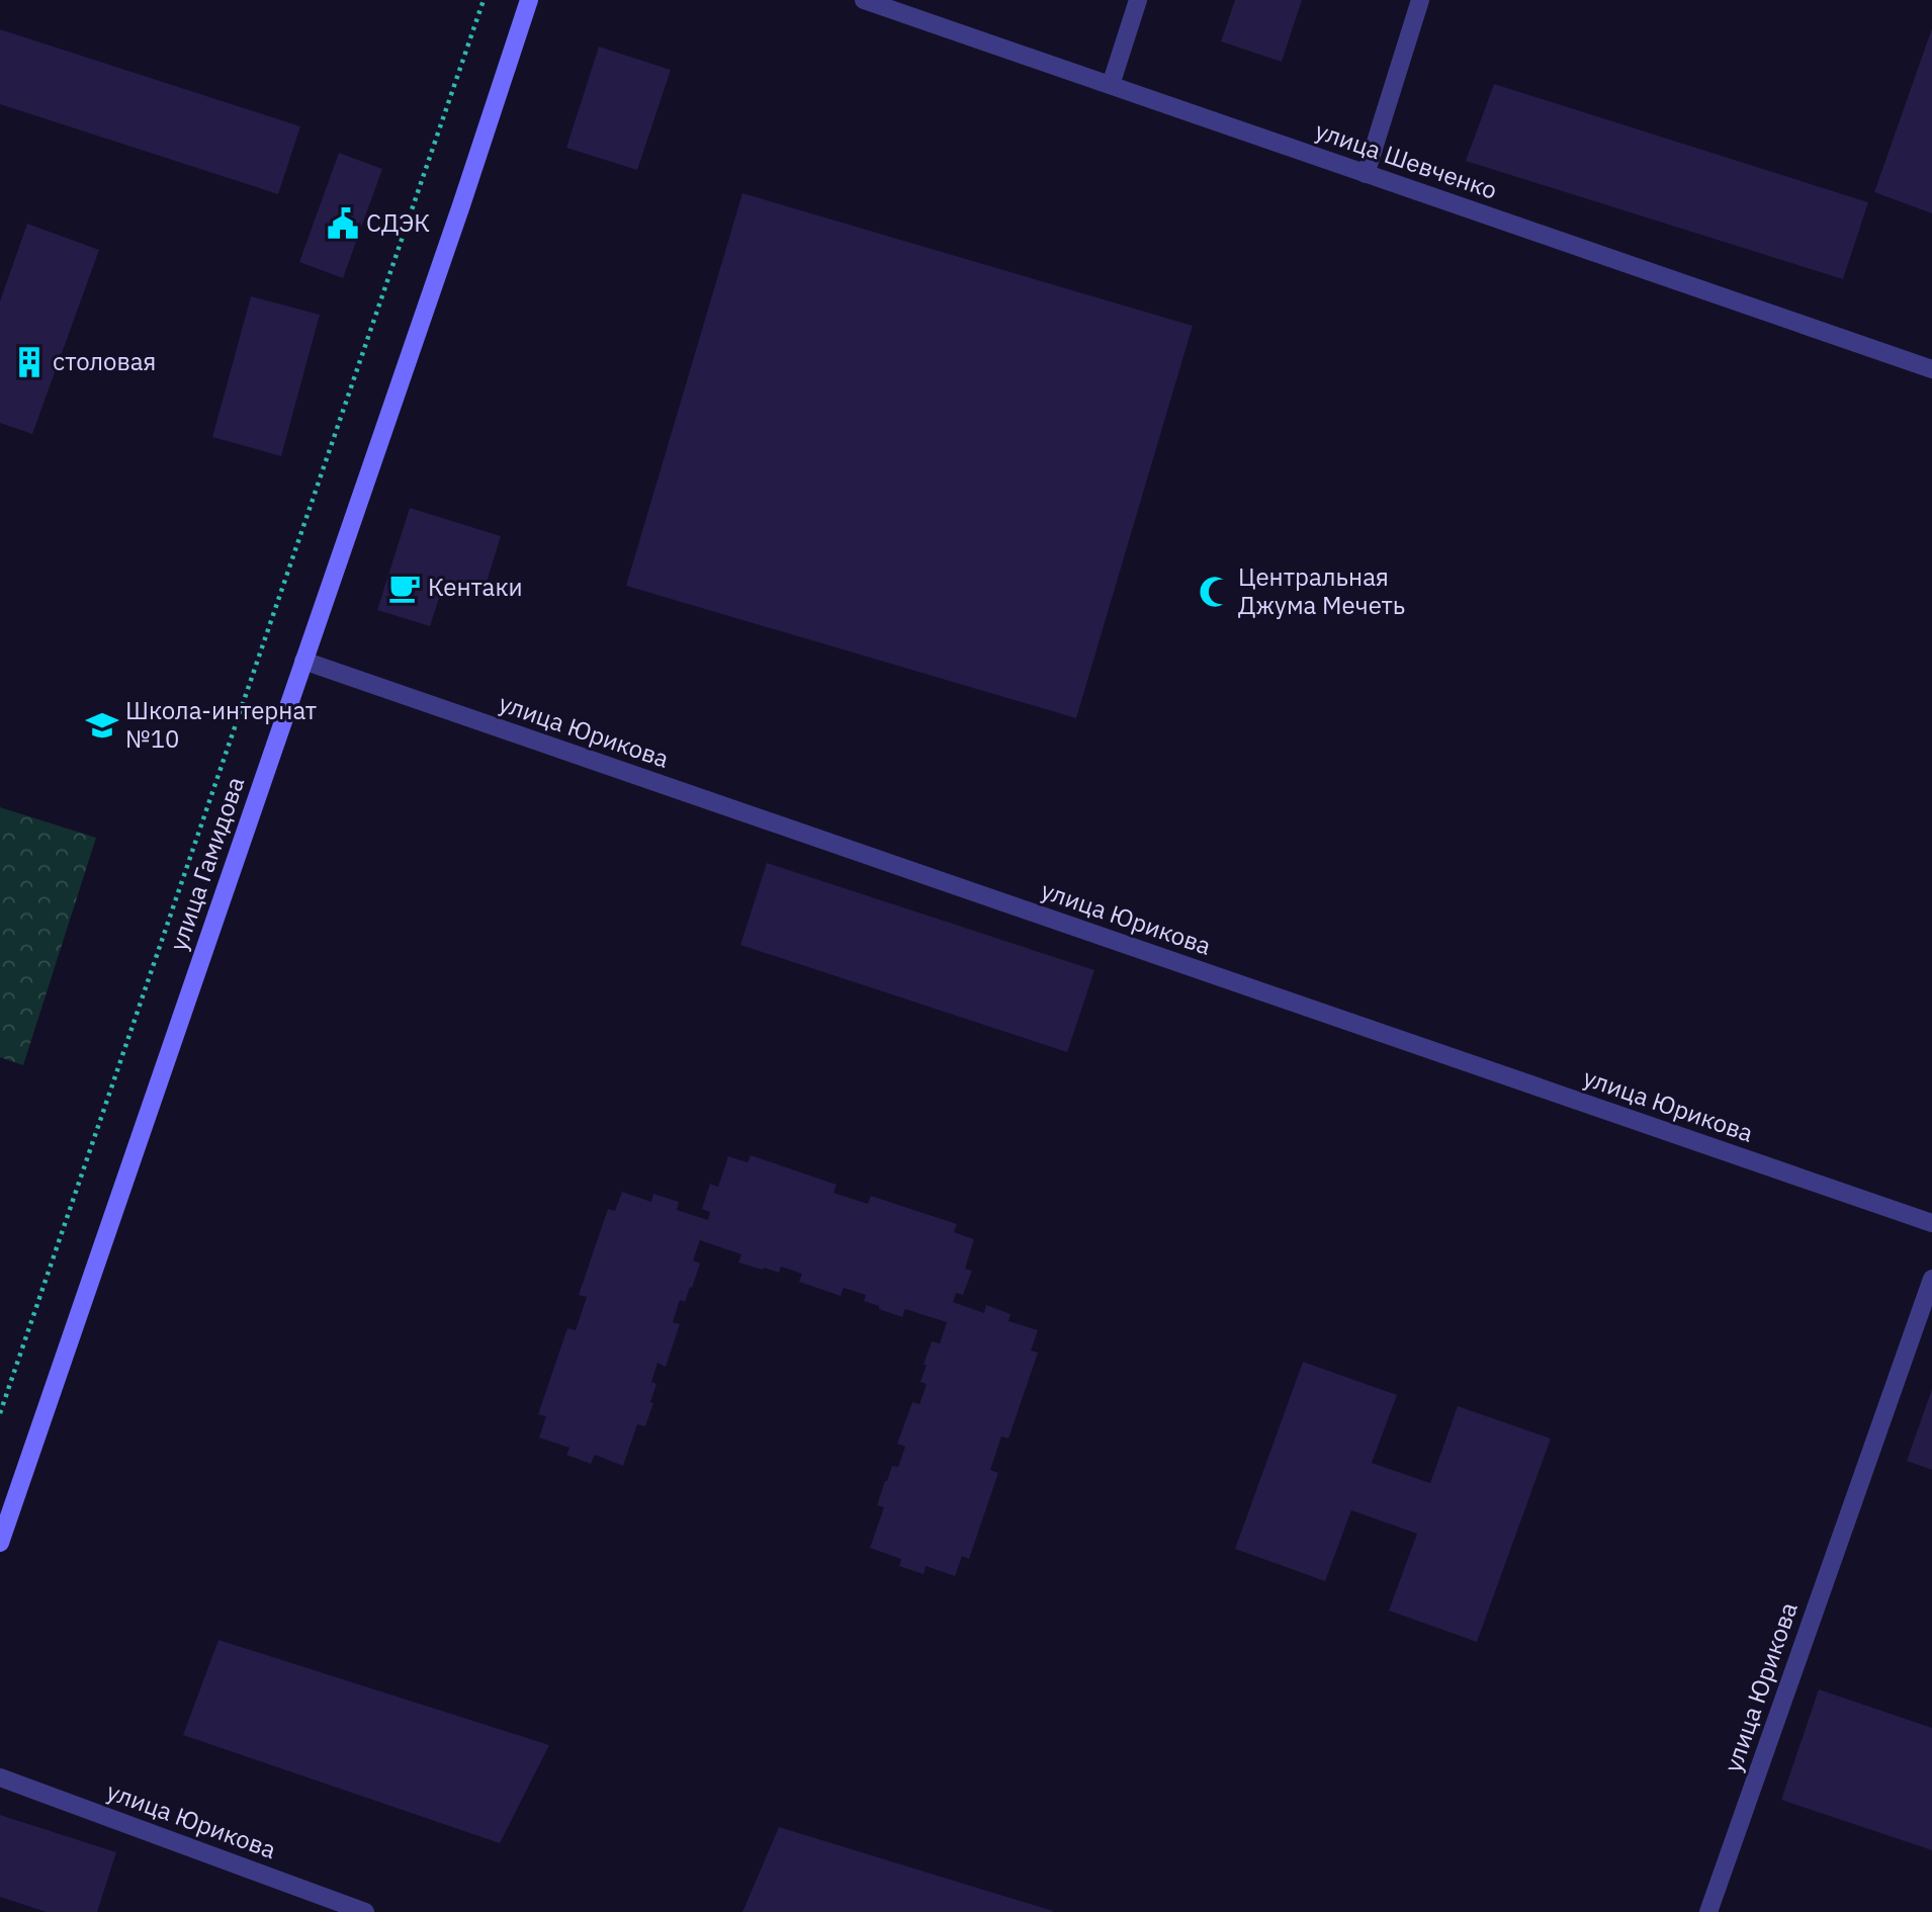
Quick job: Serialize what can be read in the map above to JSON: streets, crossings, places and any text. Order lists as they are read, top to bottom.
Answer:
{
  "streets": {
    "street": ["улица Шевченко", "улица Юрикова", "улица Гамидова"]
  },
  "crossings": [
    ["улица Юрикова", "улица Гамидова"]
  ],
  "places": {
    "public building": ["СДЭК"],
    "building": ["столовая"],
    "cafe": ["Кентаки"],
    "mosque": ["Центральная Джума Мечеть"],
    "school or university": ["Школа-интернат №10"]
  }
}
